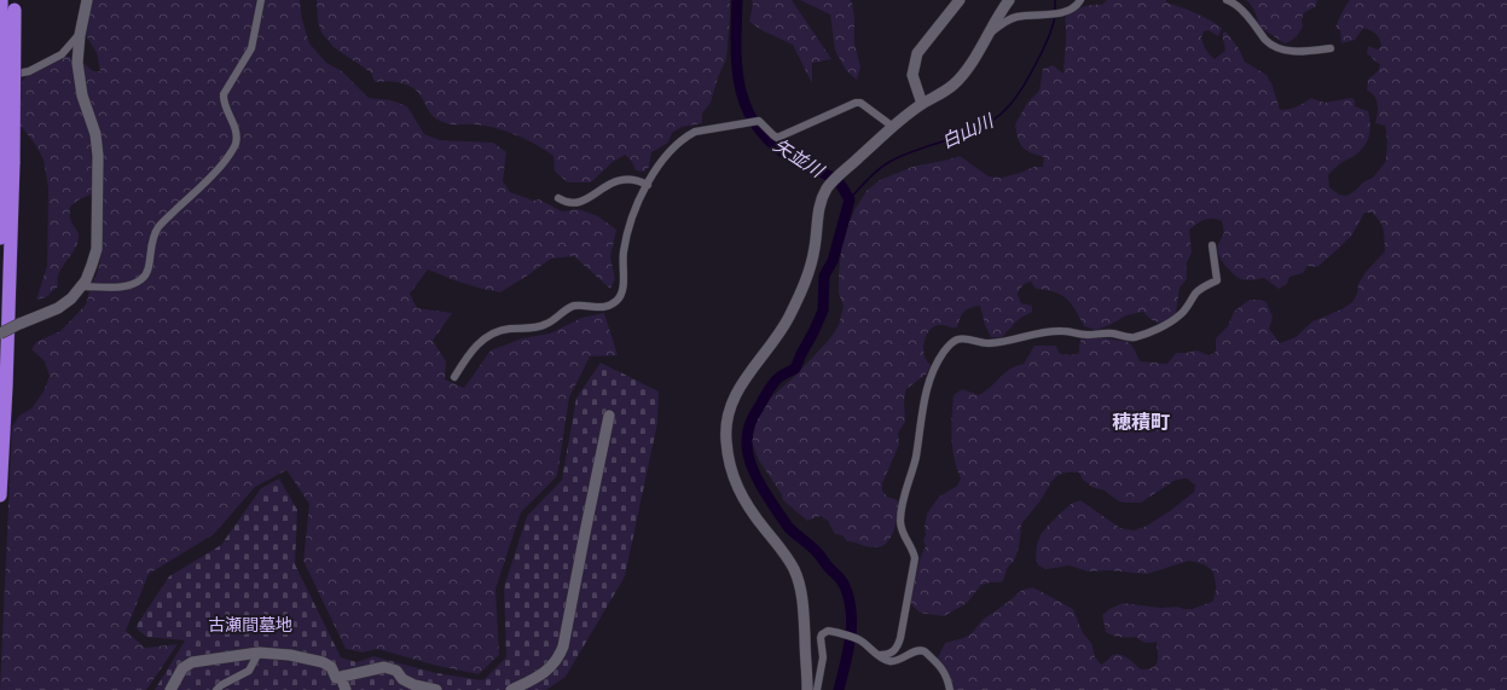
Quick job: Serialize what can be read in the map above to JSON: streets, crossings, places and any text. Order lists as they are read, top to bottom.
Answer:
{
  "districts": ["穂積町"],
  "water": ["白山川", "矢並川"],
  "parks": ["古瀬間墓地"]
}
